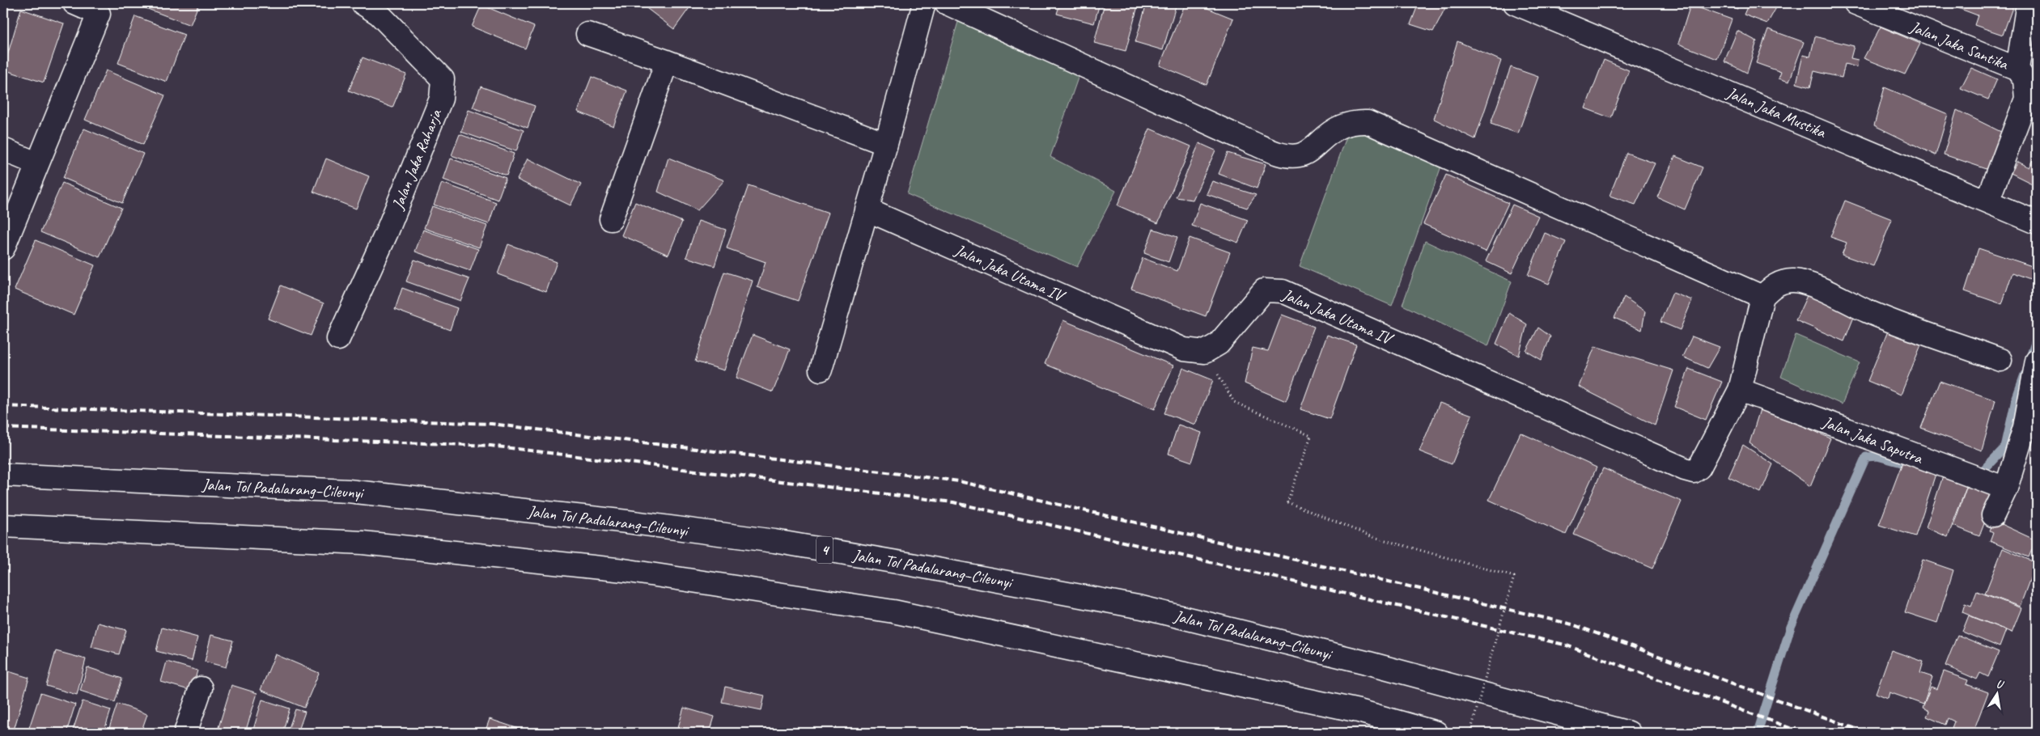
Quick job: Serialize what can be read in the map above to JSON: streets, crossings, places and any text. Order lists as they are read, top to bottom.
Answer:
{
  "streets": {
    "main road": [
      "Jalan Jaka Santika",
      "Jalan Jaka Mustika",
      "Jalan Jaka Raharja",
      "Jalan Jaka Utama IV",
      "Jalan Jaka Saputra",
      "Jalan Tol Padalarang–Cileunyi",
      "4"
    ]
  },
  "crossings": [
    ["Jalan Jaka Santika", "Jalan Jaka Mustika"],
    ["Jalan Jaka Utama IV", "Jalan Jaka Saputra"]
  ],
  "north": "top"
}
